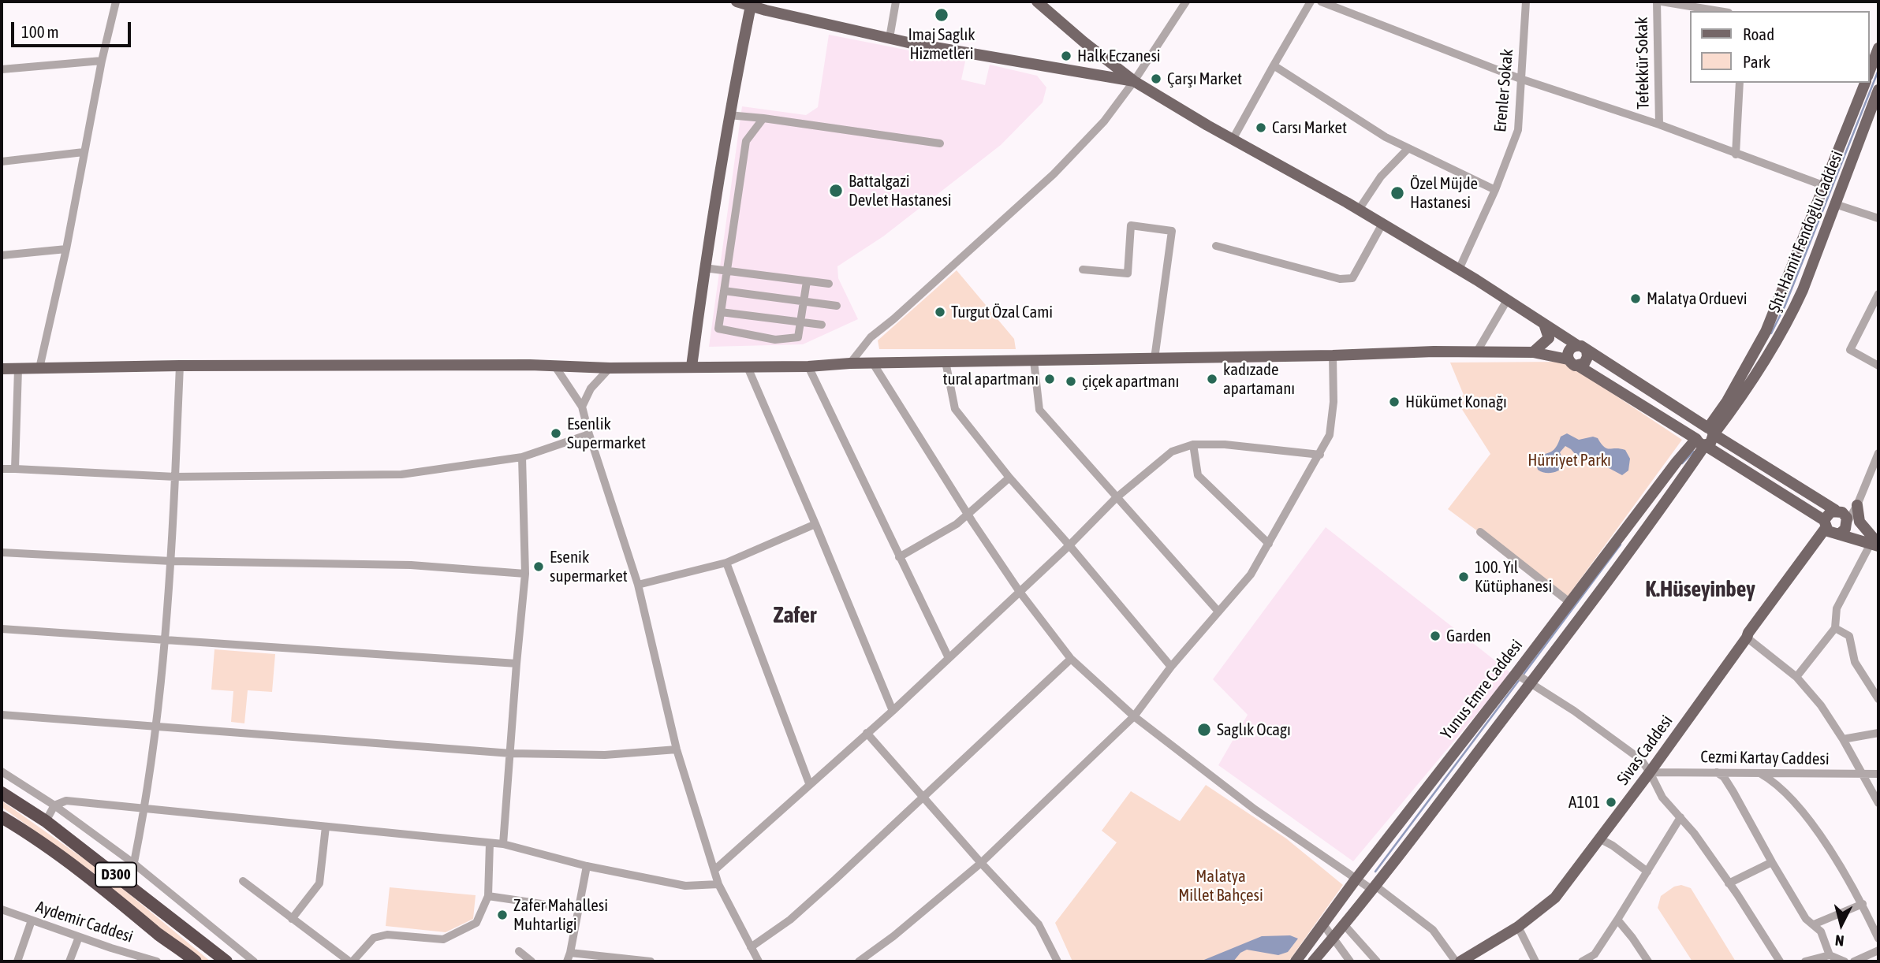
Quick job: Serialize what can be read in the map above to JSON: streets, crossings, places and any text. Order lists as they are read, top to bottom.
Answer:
{
  "streets": {
    "highway": ["D300"],
    "main road": ["Şht. Hamit Fendoğlu Caddesi", "Yunus Emre Caddesi", "Sivas Caddesi"],
    "street": [
      "Tefekkür Sokak",
      "Erenler Sokak",
      "Cezmi Kartay Caddesi",
      "Aydemir Caddesi"
    ]
  },
  "crossings": [
    ["Sivas Caddesi", "Cezmi Kartay Caddesi"]
  ],
  "districts": ["K.Hüseyinbey", "Zafer"],
  "parks": ["Hürriyet Parkı", "Malatya Millet Bahçesi"],
  "places": [
    "Imaj Saglık Hizmetleri",
    "Halk Eczanesi",
    "Çarşı Market",
    "Carsı Market",
    "Battalgazi Devlet Hastanesi",
    "Özel Müjde Hastanesi",
    "Malatya Orduevi",
    "Turgut Özal Cami",
    "tural apartmanı",
    "kadızade apartamanı",
    "çiçek apartmanı",
    "Hükümet Konağı",
    "Esenlik Supermarket",
    "Esenik supermarket",
    "100. Yıl Kütüphanesi",
    "Garden",
    "Saglık Ocagı",
    "A101",
    "Zafer Mahallesi Muhtarligi"
  ],
  "legend": ["Road", "Park"],
  "scale_bar": "100 m",
  "north": "bottom"
}
